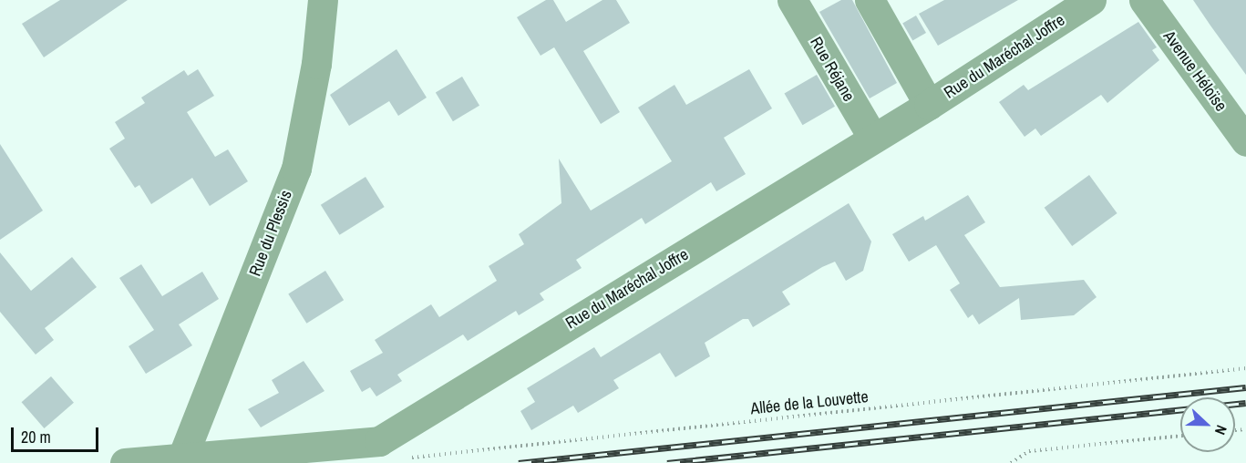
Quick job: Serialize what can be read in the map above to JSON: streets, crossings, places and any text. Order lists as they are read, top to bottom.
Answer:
{
  "streets": {
    "street": [
      "Rue du Maréchal Joffre",
      "Rue Réjane",
      "Avenue Héloïse",
      "Rue du Plessis"
    ],
    "path": ["Allée de la Louvette"]
  },
  "crossings": [
    ["Rue du Maréchal Joffre", "Rue Réjane"],
    ["Rue du Maréchal Joffre", "Rue du Plessis"],
    ["Rue du Maréchal Joffre", "Allée de la Louvette"]
  ],
  "scale_bar": "20 m",
  "north": "right"
}
